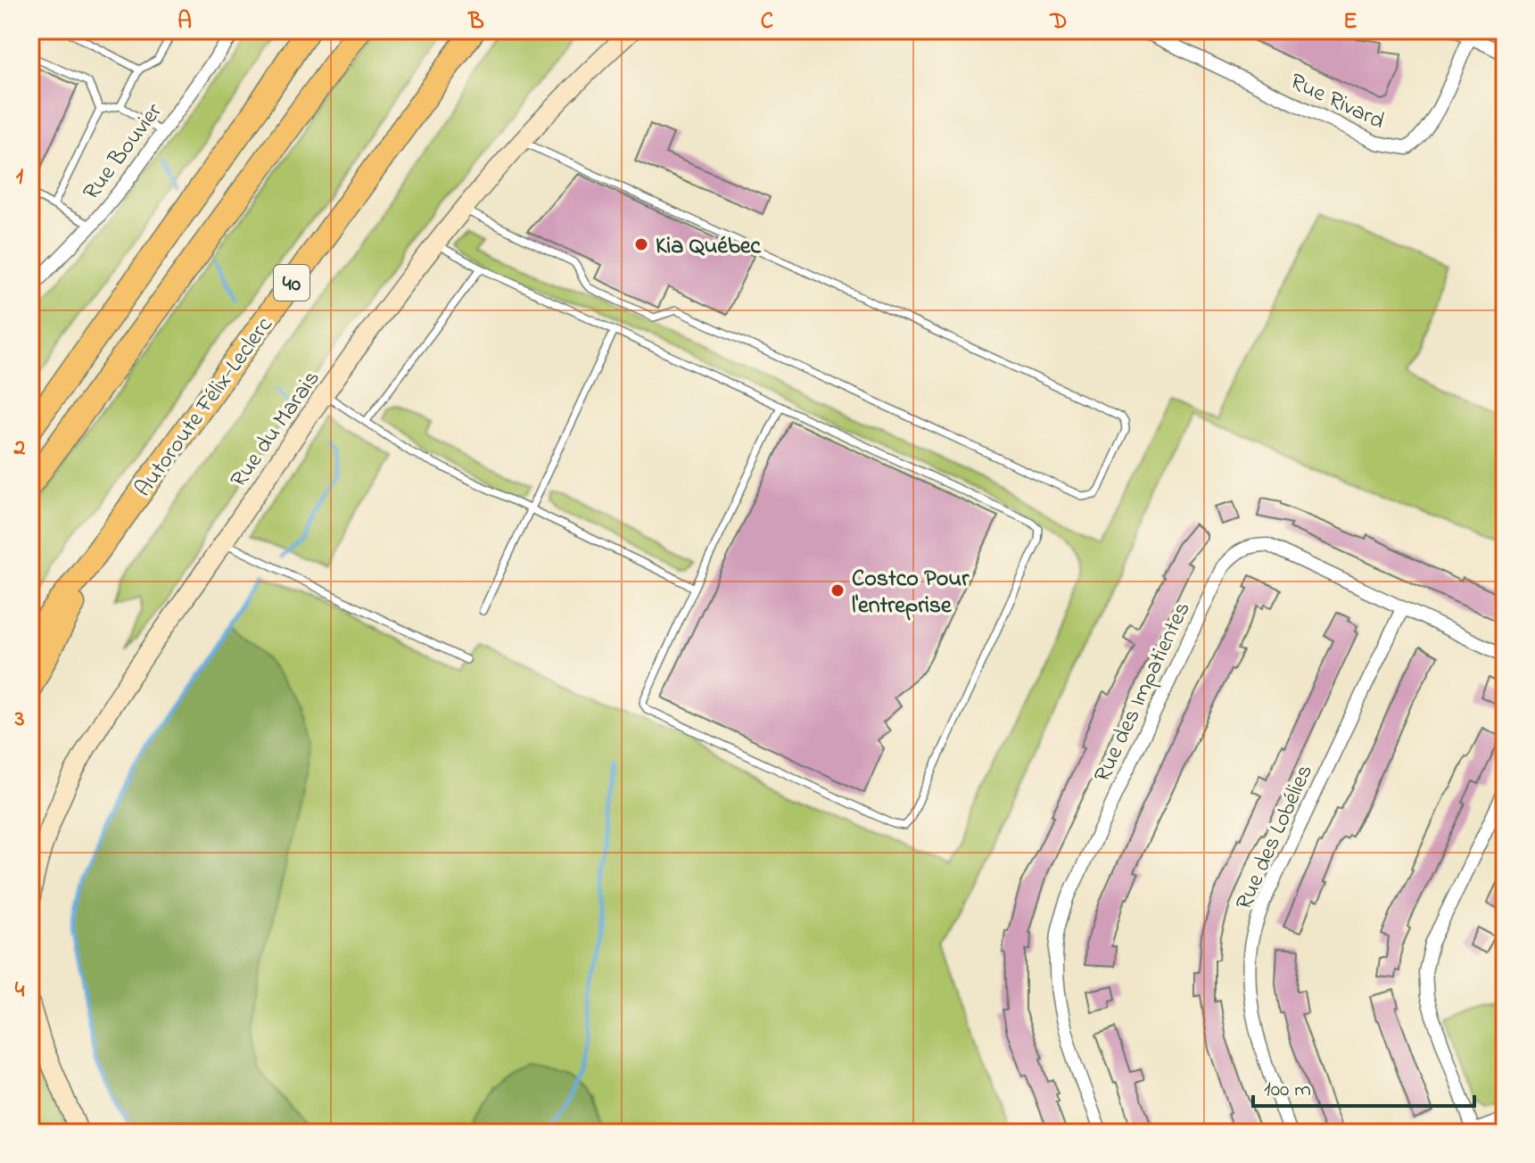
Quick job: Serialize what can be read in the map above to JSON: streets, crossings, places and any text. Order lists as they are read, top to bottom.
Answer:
{
  "streets": {
    "highway": ["40", "Autoroute Félix-Leclerc"],
    "street": [
      "Rue Rivard",
      "Rue Bouvier",
      "Rue du Marais",
      "Rue des Impatientes",
      "Rue des Lobélies"
    ]
  },
  "crossings": [
    ["Rue des Impatientes", "Rue des Lobélies"]
  ],
  "places": ["Kia Québec", "Costco Pour l'entreprise"],
  "scale_bar": "100 m",
  "grid": {
    "columns": [
      "A",
      "B",
      "C",
      "D",
      "E"
    ],
    "rows": [
      "1",
      "2",
      "3",
      "4"
    ]
  }
}
